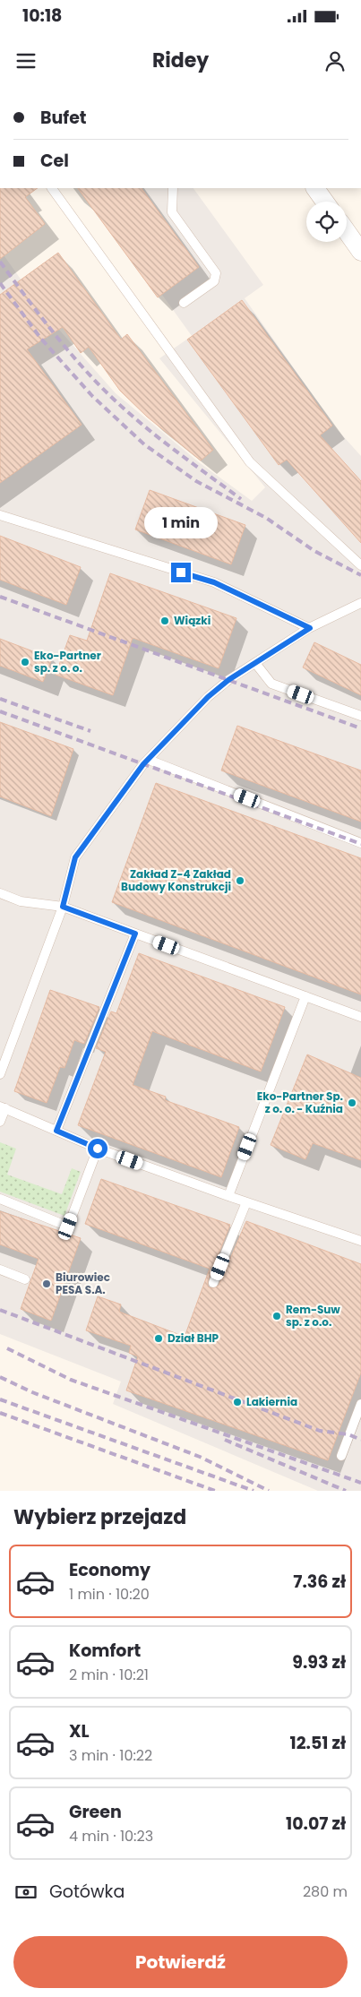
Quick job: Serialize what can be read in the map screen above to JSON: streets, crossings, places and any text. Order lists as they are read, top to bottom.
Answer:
{
  "places": [
    "Wiązki",
    "Eko-Partner sp. z o. o.",
    "Zakład Z-4 Zakład Budowy Konstrukcji",
    "Eko-Partner Sp. z o. o. - Kuźnia",
    "Biurowiec PESA S.A.",
    "Rem-Suw sp. z o.o.",
    "Dział BHP",
    "Lakiernia"
  ],
  "page": {
    "status": "10:18",
    "header": "Ridey",
    "banner": ["Bufet", "Cel"],
    "bubble": "1 min",
    "heading": "Wybierz przejazd",
    "list": [
      {
        "name": "Economy",
        "note": "1 min · 10:20",
        "value": "7.36 zł"
      },
      {
        "name": "Komfort",
        "note": "2 min · 10:21",
        "value": "9.93 zł"
      },
      {
        "name": "XL",
        "note": "3 min · 10:22",
        "value": "12.51 zł"
      },
      {
        "name": "Green",
        "note": "4 min · 10:23",
        "value": "10.07 zł"
      }
    ],
    "pay": ["Gotówka", "280 m"],
    "buttons": "Potwierdź"
  }
}
